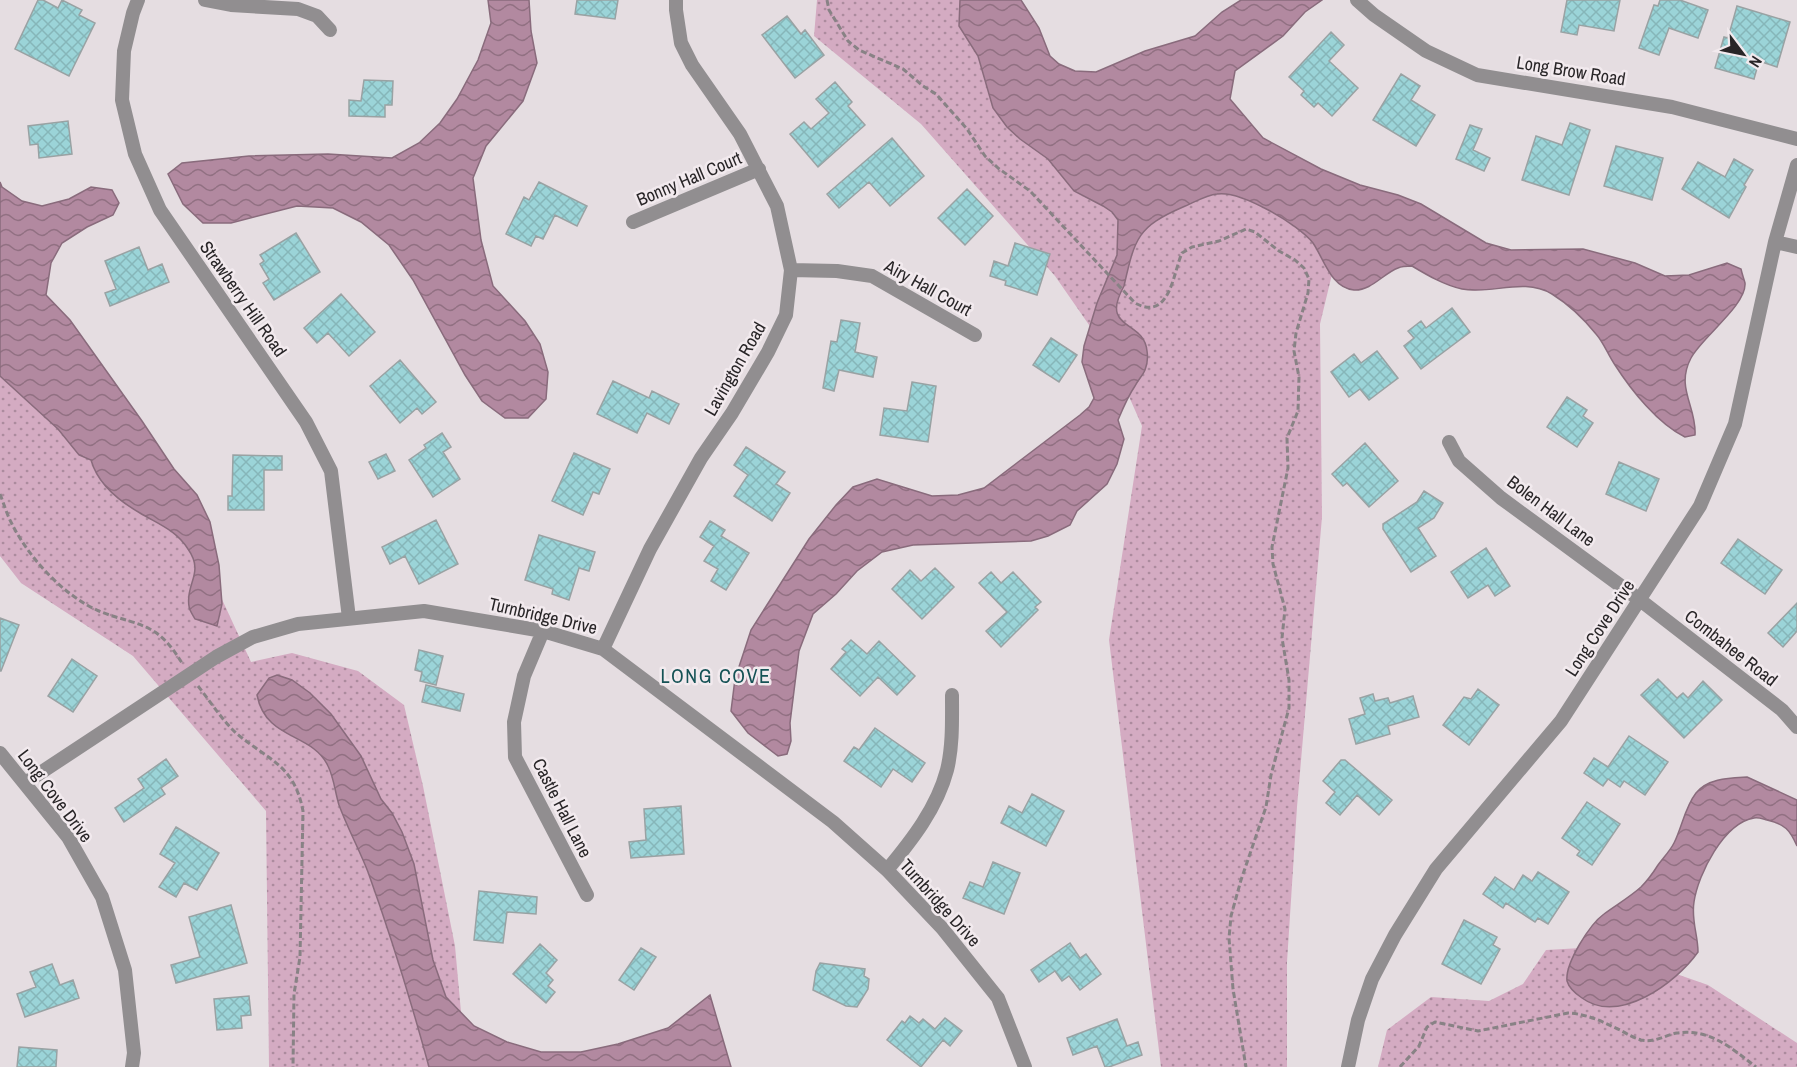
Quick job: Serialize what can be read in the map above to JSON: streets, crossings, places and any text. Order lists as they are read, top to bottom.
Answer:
{
  "streets": {
    "street": [
      "Long Brow Road",
      "Bonny Hall Court",
      "Airy Hall Court",
      "Strawberry Hill Road",
      "Lavington Road",
      "Bolen Hall Lane",
      "Turnbridge Drive",
      "Long Cove Drive",
      "Combahee Road",
      "Castle Hall Lane"
    ]
  },
  "crossings": [
    ["Bonny Hall Court", "Lavington Road"],
    ["Airy Hall Court", "Lavington Road"],
    ["Strawberry Hill Road", "Turnbridge Drive"],
    ["Lavington Road", "Turnbridge Drive"],
    ["Bolen Hall Lane", "Long Cove Drive"],
    ["Bolen Hall Lane", "Combahee Road"],
    ["Turnbridge Drive", "Long Cove Drive"],
    ["Turnbridge Drive", "Castle Hall Lane"],
    ["Long Cove Drive", "Combahee Road"]
  ],
  "districts": ["LONG COVE"],
  "north": "bottom right"
}
